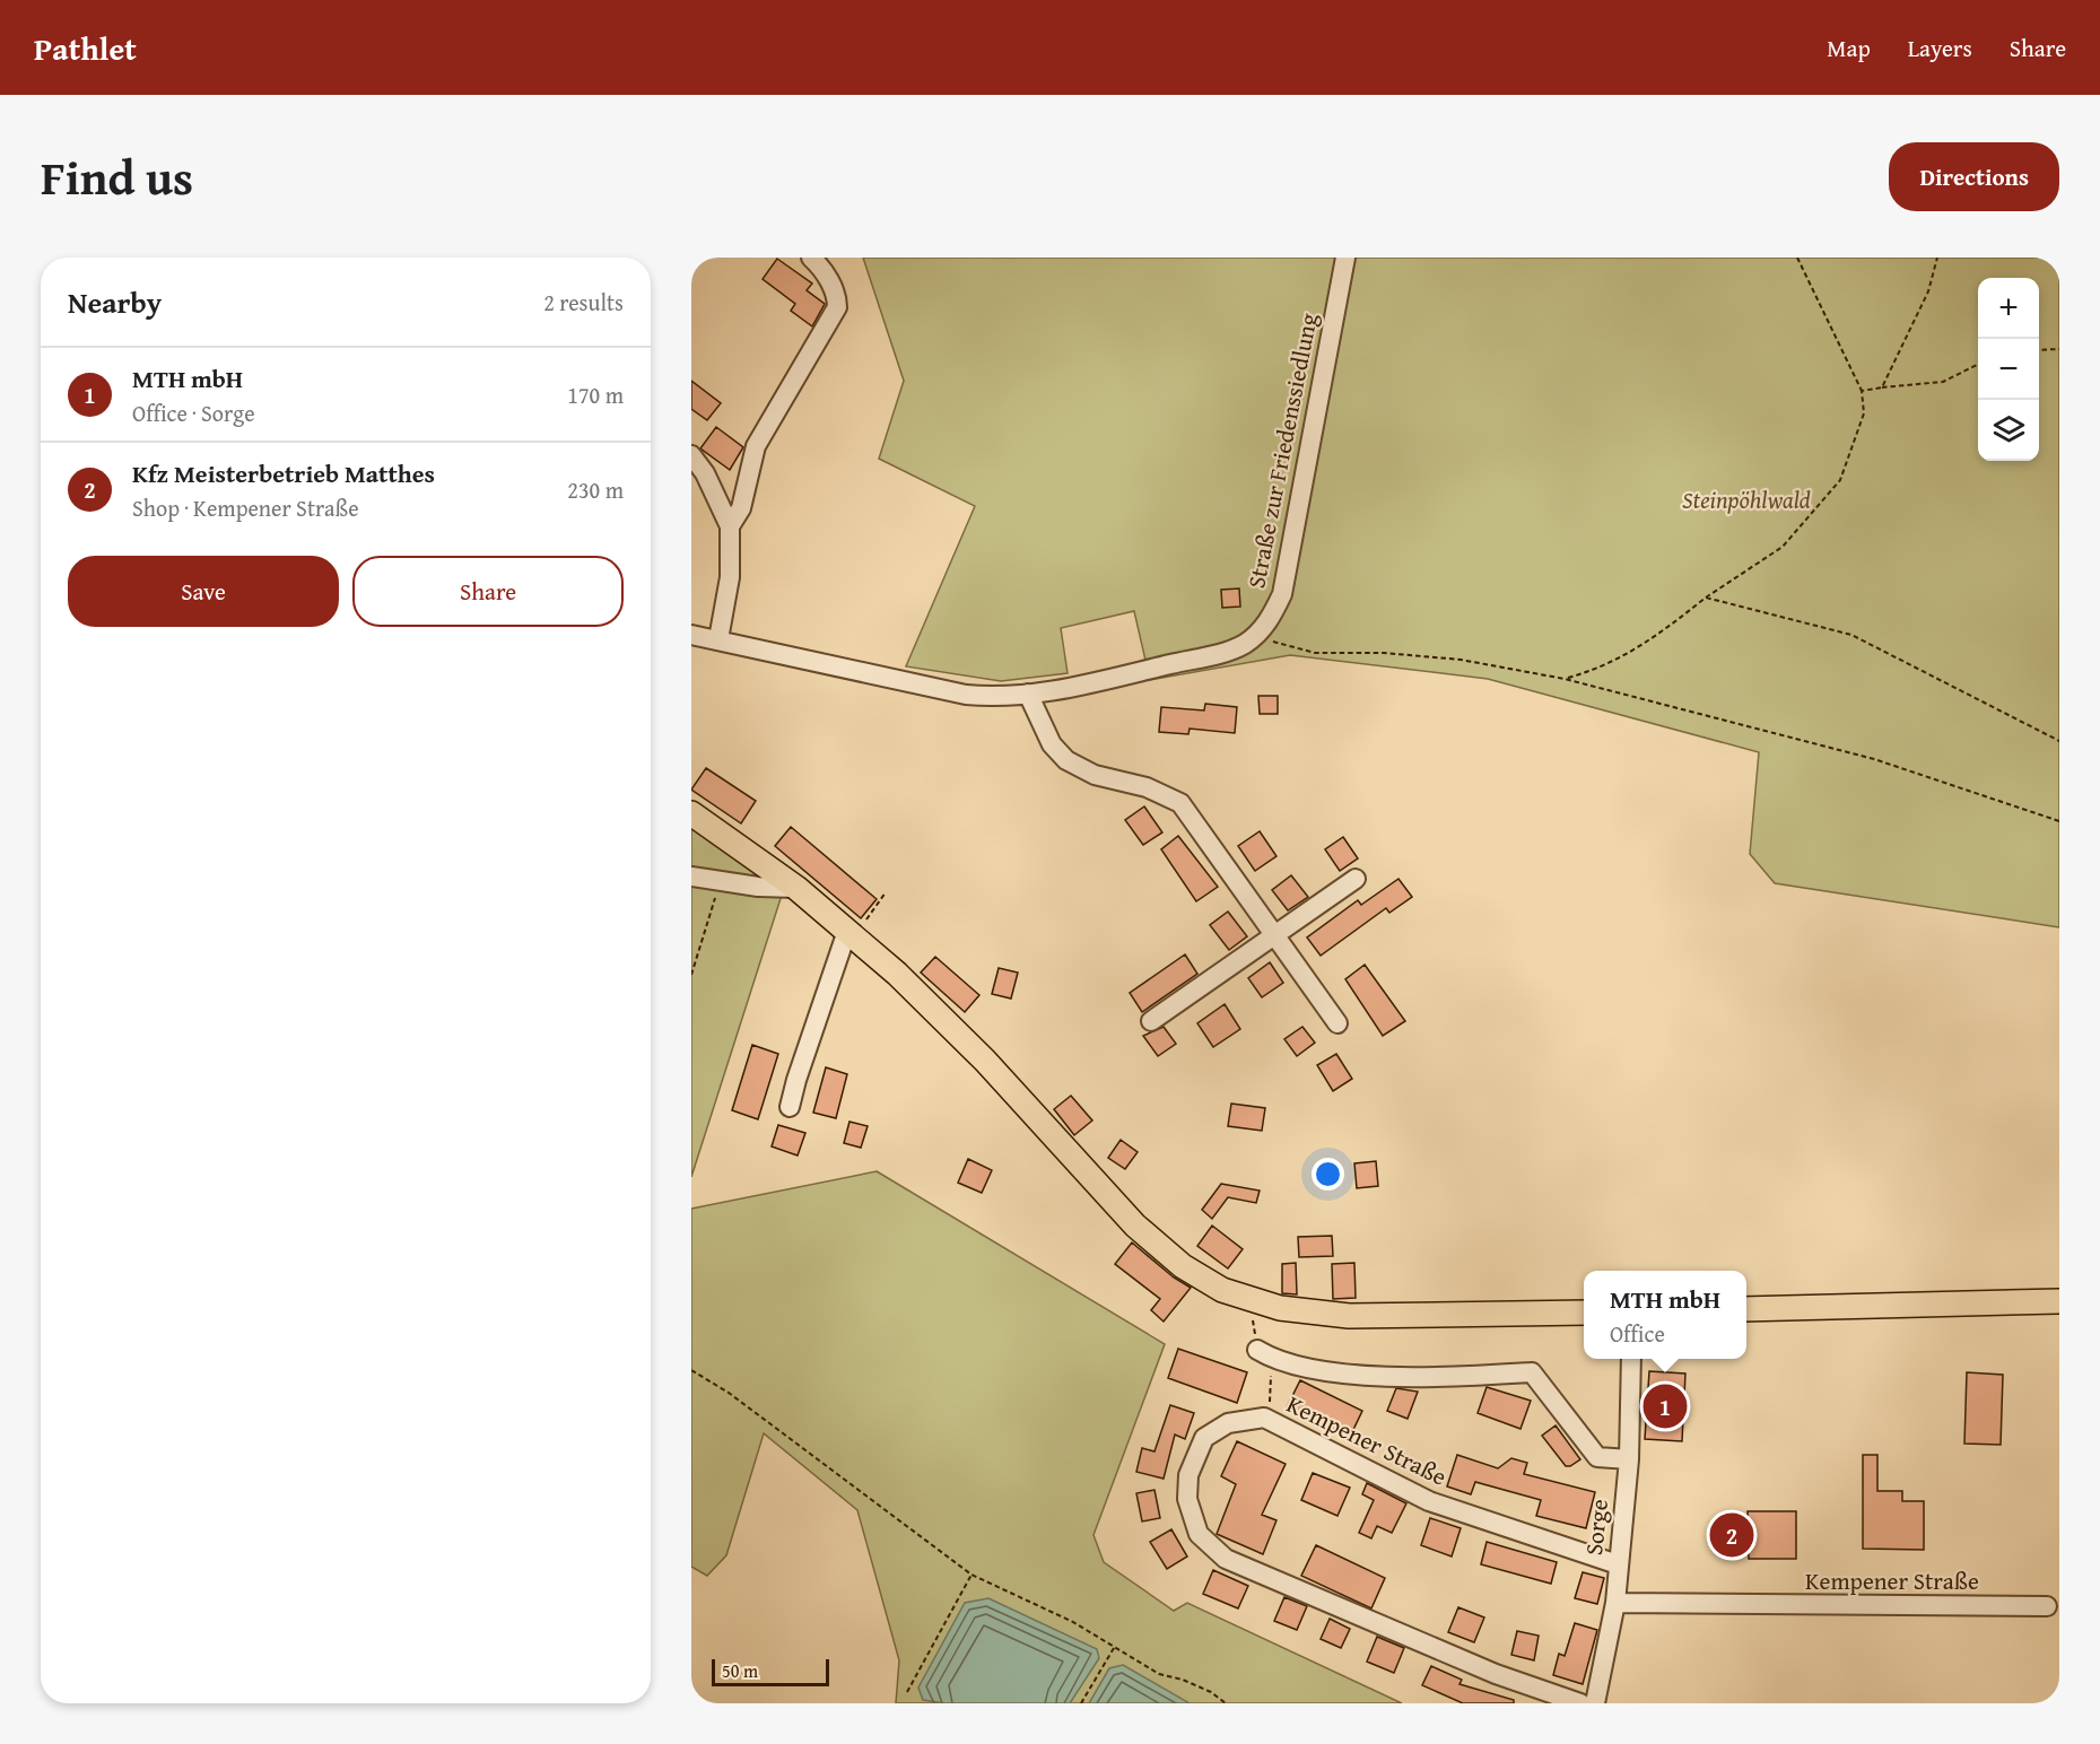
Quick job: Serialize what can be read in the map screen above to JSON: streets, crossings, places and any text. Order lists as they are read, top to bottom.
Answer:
{
  "streets": {
    "street": ["Straße zur Friedenssiedlung", "Kempener Straße", "Sorge"]
  },
  "crossings": [
    ["Kempener Straße", "Sorge"]
  ],
  "parks": ["Steinpöhlwald"],
  "scale_bar": "50 m",
  "page": {
    "header": "Pathlet",
    "nav": ["Map", "Layers", "Share"],
    "title": "Find us",
    "buttons": [
      "Directions",
      ["Save", "Share"]
    ],
    "heading": ["Nearby", "2 results"],
    "map_buttons": ["+", "−"],
    "list": [
      {
        "mark": "1",
        "name": "MTH mbH",
        "note": "Office · Sorge",
        "value": "170 m"
      },
      {
        "mark": "2",
        "name": "Kfz Meisterbetrieb Matthes",
        "note": "Shop · Kempener Straße",
        "value": "230 m"
      }
    ],
    "popup": ["MTH mbH", "Office"],
    "pins": ["1", "2"],
    "scale": "50 m"
  }
}
